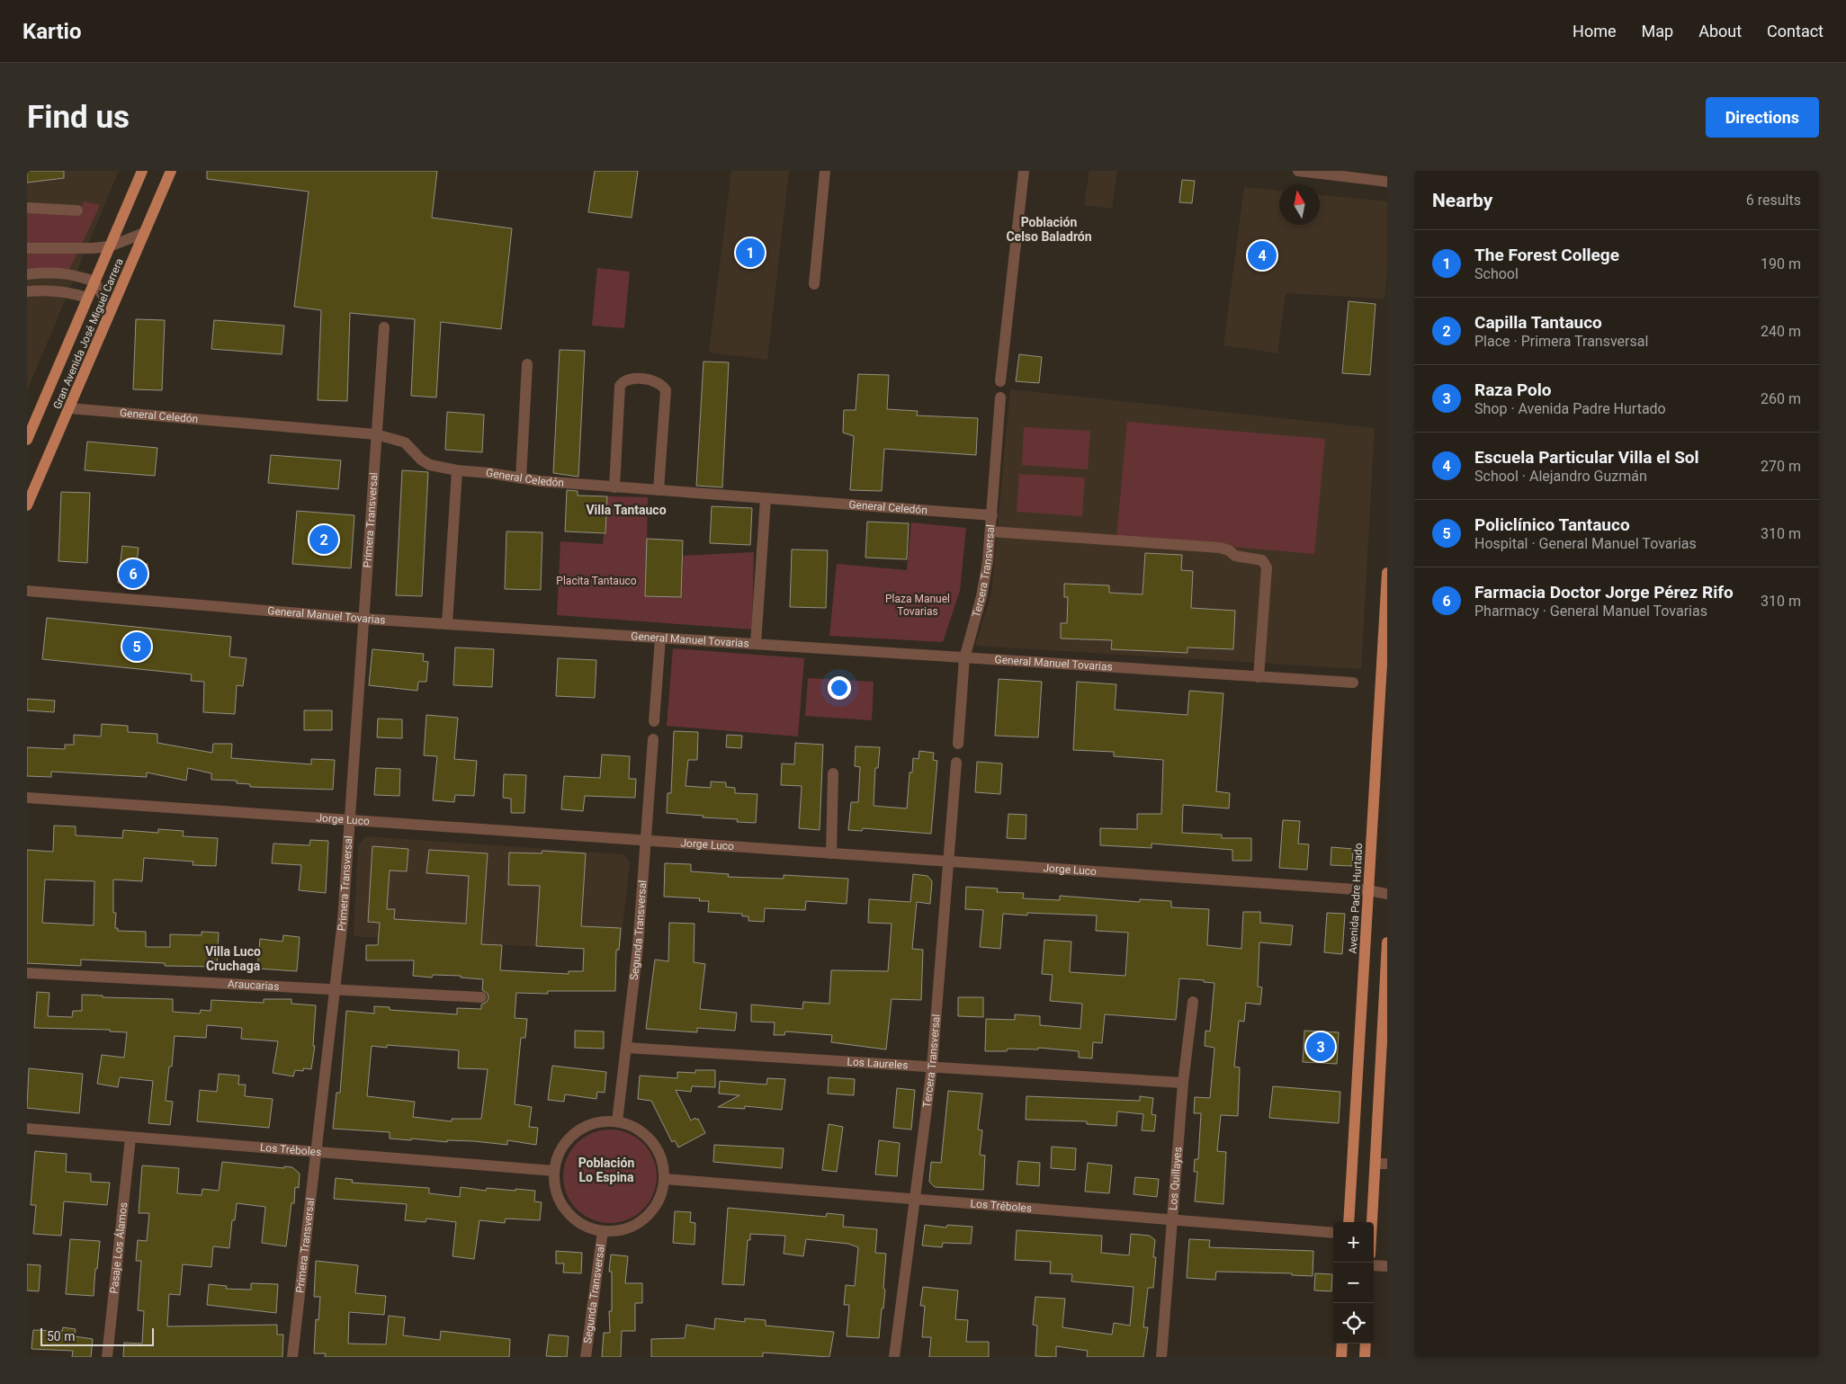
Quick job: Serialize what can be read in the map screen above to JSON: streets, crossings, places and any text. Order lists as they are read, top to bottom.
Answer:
{
  "streets": {
    "main road": ["Gran Avenida José Miguel Carrera", "Avenida Padre Hurtado"],
    "street": [
      "General Celedón",
      "Primera Transversal",
      "Tercera Transversal",
      "General Manuel Tovarias",
      "Jorge Luco",
      "Segunda Transversal",
      "Araucarias",
      "Los Laureles",
      "Los Tréboles",
      "Los Quillayes",
      "Pasaje Los Álamos"
    ]
  },
  "crossings": [
    ["Gran Avenida José Miguel Carrera", "General Celedón"],
    ["General Celedón", "Primera Transversal"],
    ["General Celedón", "Tercera Transversal"],
    ["Primera Transversal", "General Manuel Tovarias"],
    ["Primera Transversal", "Jorge Luco"],
    ["Primera Transversal", "Araucarias"],
    ["Primera Transversal", "Los Tréboles"],
    ["Tercera Transversal", "General Manuel Tovarias"],
    ["Tercera Transversal", "Jorge Luco"],
    ["Tercera Transversal", "Los Laureles"],
    ["Tercera Transversal", "Los Tréboles"],
    ["Jorge Luco", "Avenida Padre Hurtado"],
    ["Jorge Luco", "Segunda Transversal"],
    ["Segunda Transversal", "Los Laureles"],
    ["Segunda Transversal", "Los Tréboles"],
    ["Los Laureles", "Los Quillayes"],
    ["Los Tréboles", "Los Quillayes"],
    ["Los Tréboles", "Pasaje Los Álamos"]
  ],
  "districts": [
    "Población Celso Baladrón",
    "Villa Tantauco",
    "Villa Luco Cruchaga",
    "Población Lo Espina"
  ],
  "parks": ["Placita Tantauco", "Plaza Manuel Tovarias"],
  "scale_bar": "50 m",
  "north": "top",
  "page": {
    "header": "Kartio",
    "nav": [
      "Home",
      "Map",
      "About",
      "Contact"
    ],
    "buttons": "Directions",
    "title": "Find us",
    "heading": ["Nearby", "6 results"],
    "list": [
      {
        "mark": "1",
        "name": "The Forest College",
        "note": "School",
        "value": "190 m"
      },
      {
        "mark": "2",
        "name": "Capilla Tantauco",
        "note": "Place · Primera Transversal",
        "value": "240 m"
      },
      {
        "mark": "3",
        "name": "Raza Polo",
        "note": "Shop · Avenida Padre Hurtado",
        "value": "260 m"
      },
      {
        "mark": "4",
        "name": "Escuela Particular Villa el Sol",
        "note": "School · Alejandro Guzmán",
        "value": "270 m"
      },
      {
        "mark": "5",
        "name": "Policlínico Tantauco",
        "note": "Hospital · General Manuel Tovarias",
        "value": "310 m"
      },
      {
        "mark": "6",
        "name": "Farmacia Doctor Jorge Pérez Rifo",
        "note": "Pharmacy · General Manuel Tovarias",
        "value": "310 m"
      }
    ],
    "pins": [
      "1",
      "4",
      "2",
      "6",
      "5",
      "3"
    ],
    "map_buttons": ["+", "−"],
    "scale": "50 m"
  }
}
